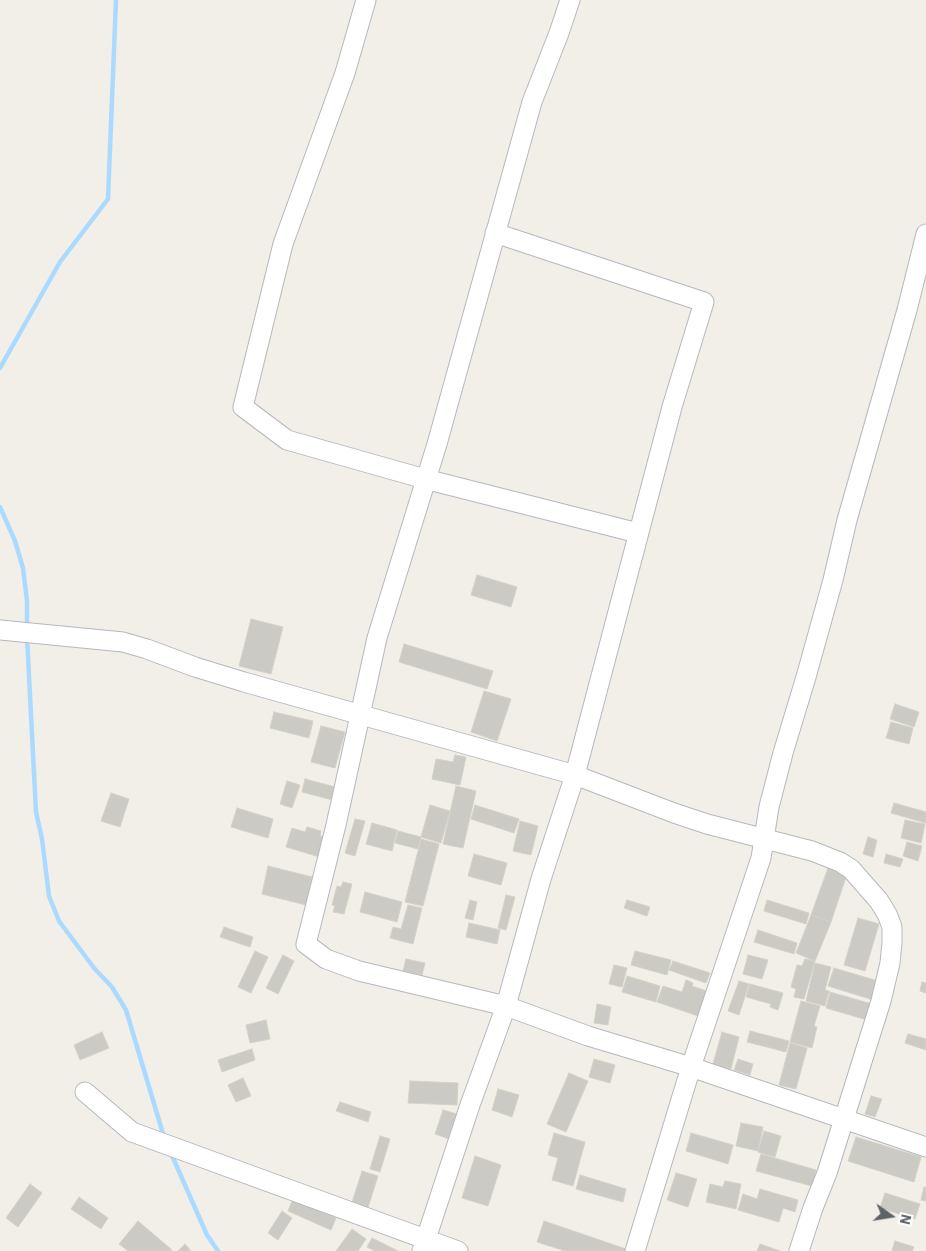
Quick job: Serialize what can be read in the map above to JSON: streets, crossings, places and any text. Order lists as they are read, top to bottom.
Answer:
{
  "north": "right"
}
